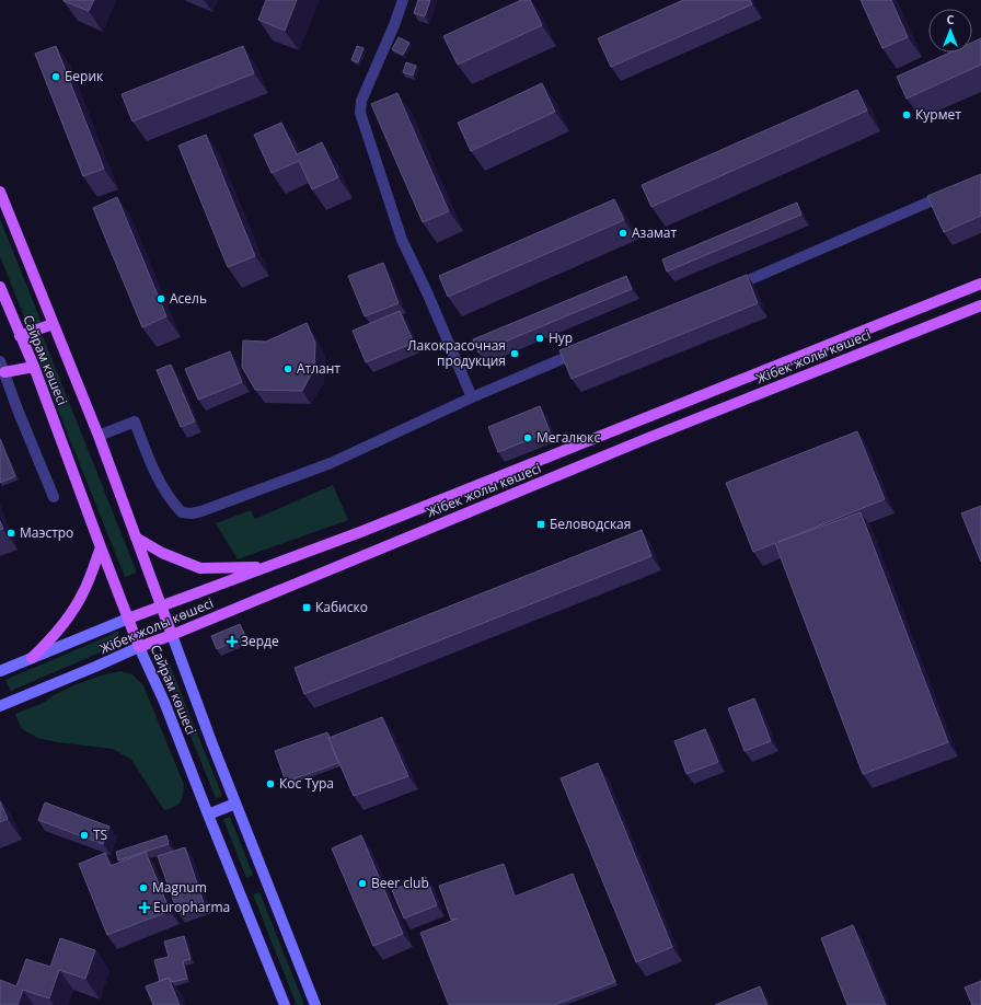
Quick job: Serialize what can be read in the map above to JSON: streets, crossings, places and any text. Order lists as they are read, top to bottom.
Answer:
{
  "streets": {
    "main road": ["Жібек жолы көшесі", "Сайрам көшесі"]
  },
  "crossings": [
    ["Жібек жолы көшесі", "Сайрам көшесі"]
  ],
  "places": {
    "other": [
      "Берик",
      "Курмет",
      "Азамат",
      "Асель",
      "Нур",
      "Лакокрасочная продукция",
      "Атлант",
      "Мегалюкс",
      "Маэстро",
      "Кос Тура",
      "TS",
      "Beer club",
      "Magnum"
    ],
    "transit": ["Беловодская", "Кабиско"],
    "health": ["Зерде", "Europharma"]
  },
  "north": "top"
}
